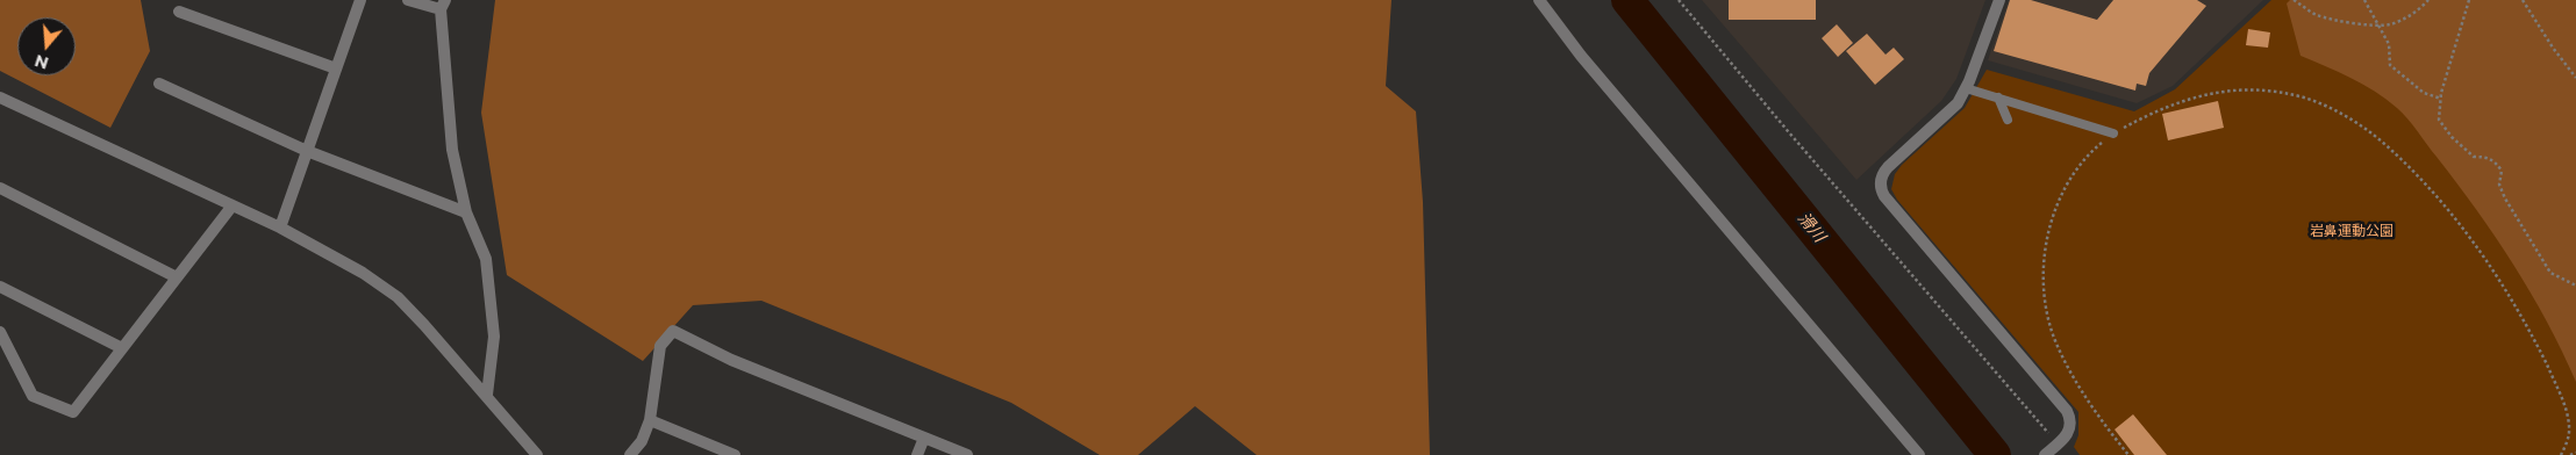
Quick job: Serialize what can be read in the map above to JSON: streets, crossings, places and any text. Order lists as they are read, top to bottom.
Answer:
{
  "water": ["滑川"],
  "parks": ["岩鼻運動公園"],
  "north": "bottom"
}
